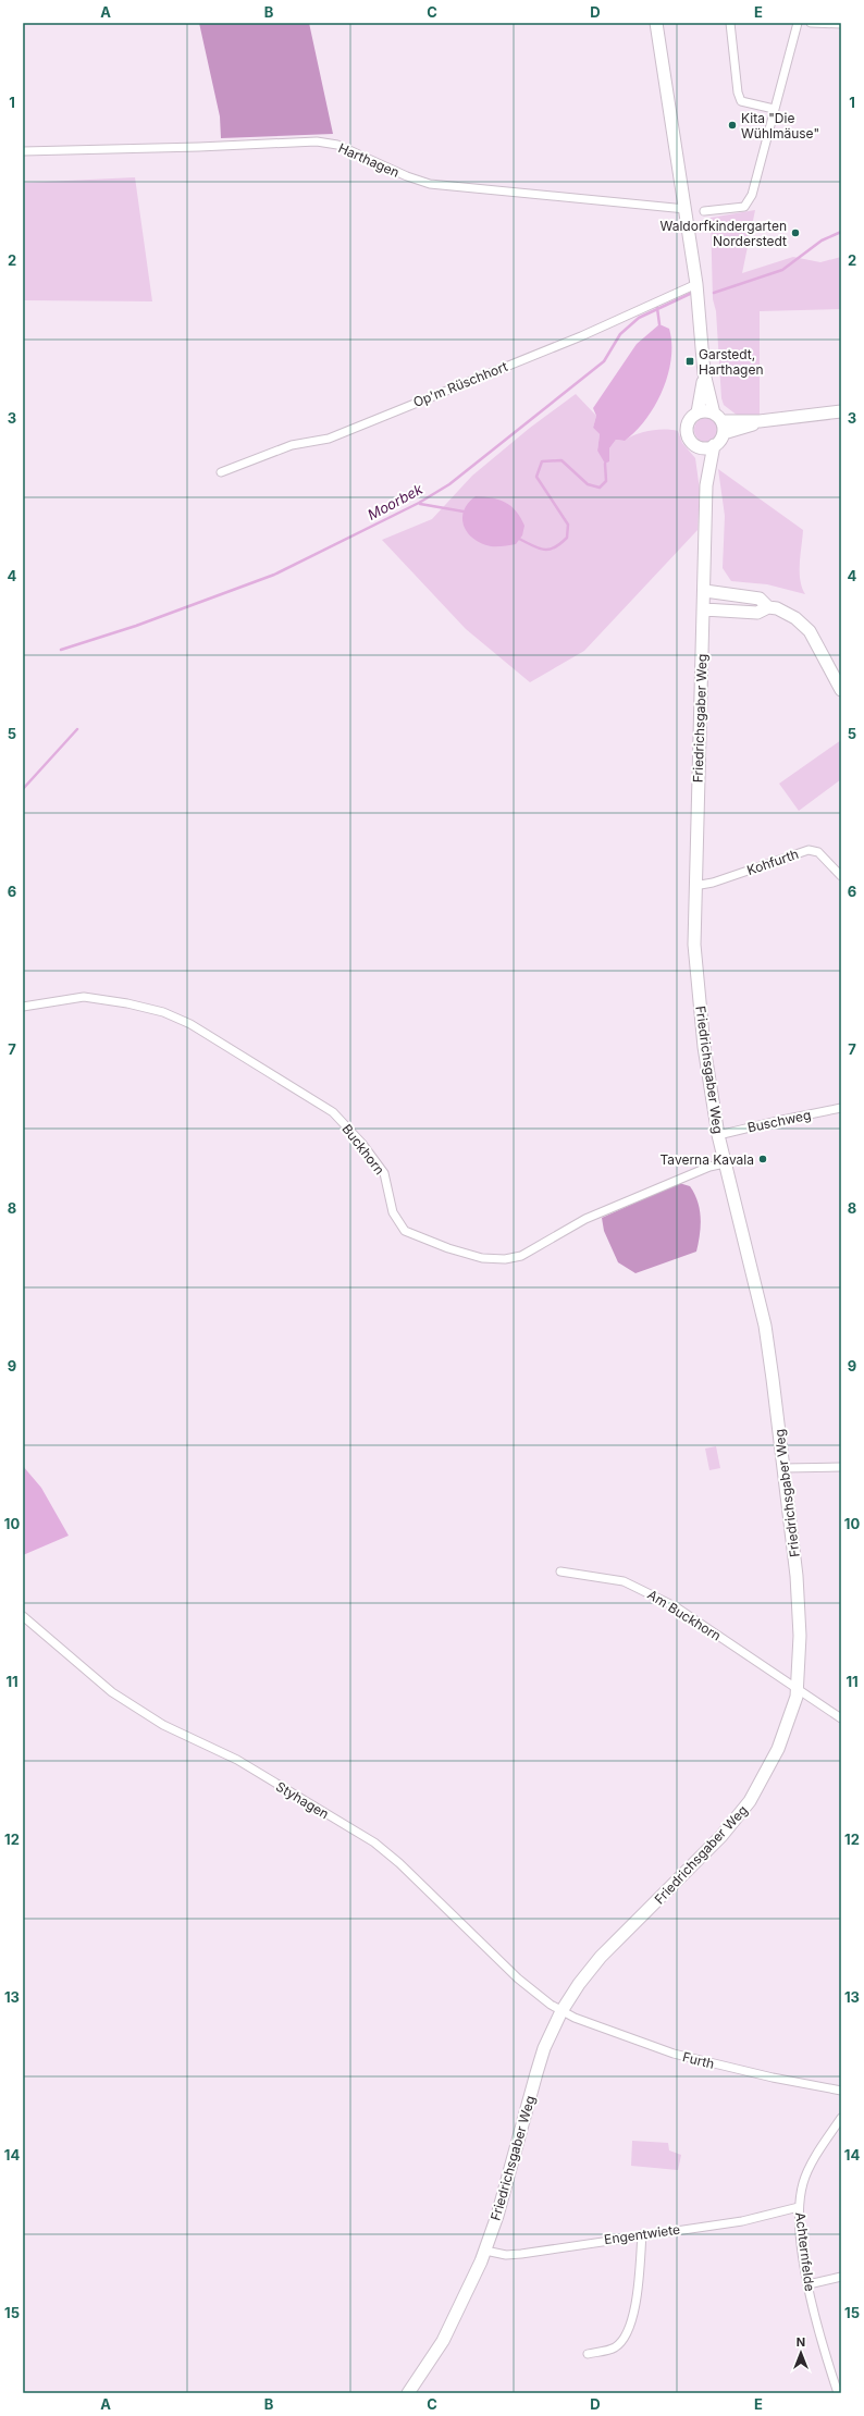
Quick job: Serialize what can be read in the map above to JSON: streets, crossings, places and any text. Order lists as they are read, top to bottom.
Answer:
{
  "streets": {
    "main road": ["Friedrichsgaber Weg"],
    "street": [
      "Harthagen",
      "Op'm Rüschhort",
      "Kohfurth",
      "Buschweg",
      "Buckhorn",
      "Am Buckhorn",
      "Styhagen",
      "Furth",
      "Engentwiete",
      "Achternfelde"
    ]
  },
  "crossings": [
    ["Friedrichsgaber Weg", "Kohfurth"],
    ["Friedrichsgaber Weg", "Buschweg"],
    ["Friedrichsgaber Weg", "Buckhorn"],
    ["Friedrichsgaber Weg", "Am Buckhorn"],
    ["Friedrichsgaber Weg", "Styhagen"],
    ["Friedrichsgaber Weg", "Furth"],
    ["Friedrichsgaber Weg", "Engentwiete"],
    ["Styhagen", "Furth"],
    ["Engentwiete", "Achternfelde"]
  ],
  "water": ["Moorbek"],
  "places": {
    "other": ["Kita \"Die Wühlmäuse\"", "Waldorfkindergarten Norderstedt", "Taverna Kavala"],
    "transit": ["Garstedt, Harthagen"]
  },
  "north": "top",
  "grid": {
    "columns": [
      "A",
      "B",
      "C",
      "D",
      "E"
    ],
    "rows": [
      "1",
      "2",
      "3",
      "4",
      "5",
      "6",
      "7",
      "8",
      "9",
      "10",
      "11",
      "12",
      "13",
      "14",
      "15"
    ]
  }
}
